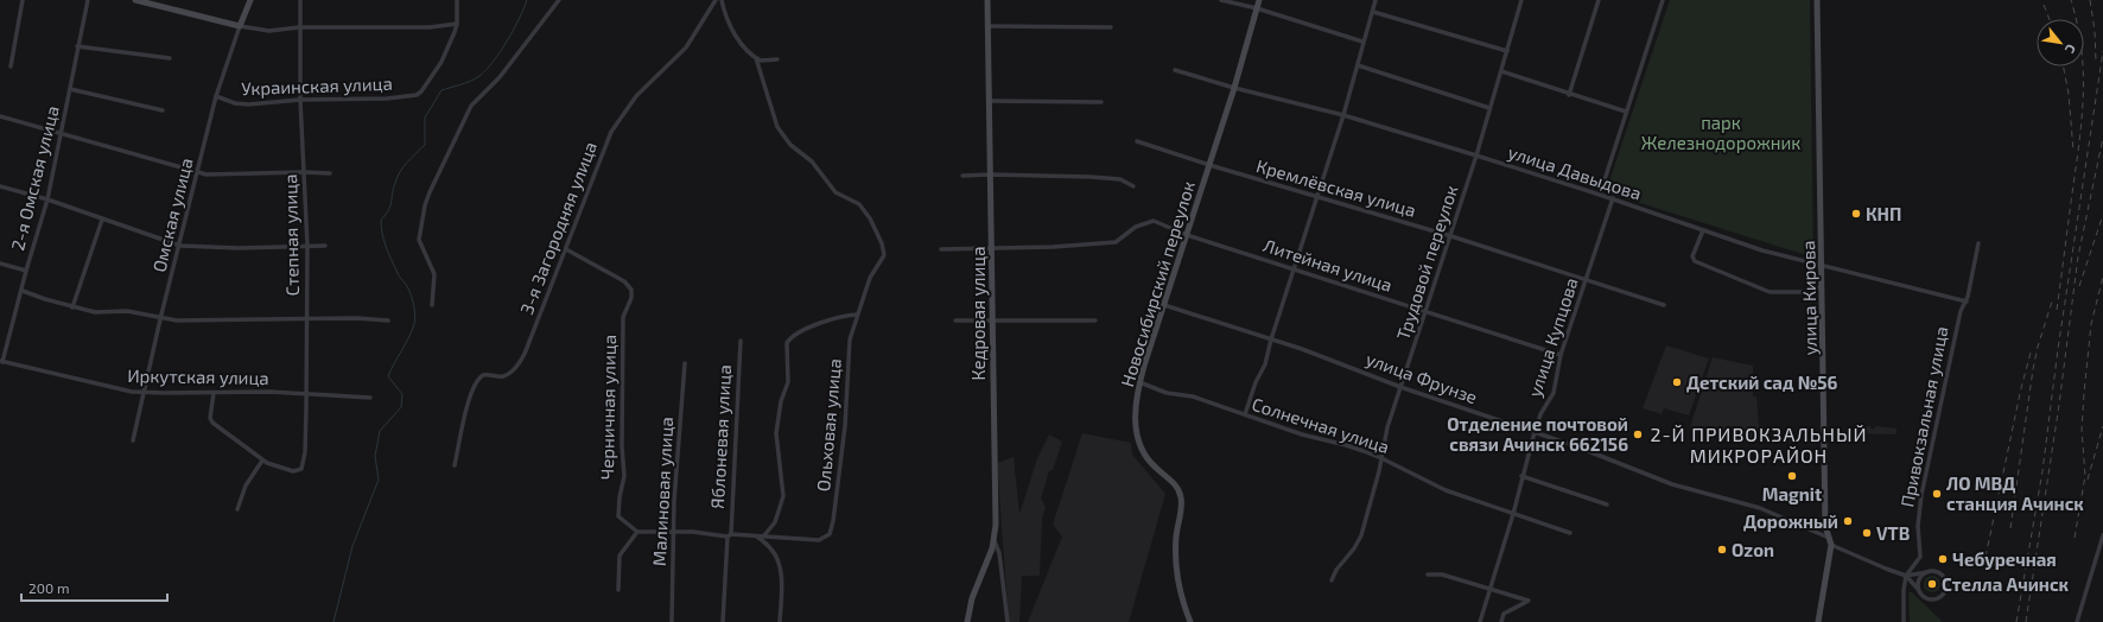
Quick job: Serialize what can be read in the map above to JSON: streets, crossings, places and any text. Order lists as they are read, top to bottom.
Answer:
{
  "streets": {
    "street": [
      "Украинская улица",
      "улица Давыдова",
      "2-я Омская улица",
      "Кремлёвская улица",
      "Омская улица",
      "3-я Загородняя улица",
      "Степная улица",
      "Трудовой переулок",
      "Литейная улица",
      "Новосибирский переулок",
      "улица Кирова",
      "Кедровая улица",
      "улица Купцова",
      "Иркутская улица",
      "улица Фрунзе",
      "Черничная улица",
      "Привокзальная улица",
      "Ольховая улица",
      "Солнечная улица",
      "Яблоневая улица",
      "Малиновая улица"
    ]
  },
  "crossings": [
    ["Украинская улица", "Омская улица"],
    ["Украинская улица", "Степная улица"],
    ["улица Давыдова", "Трудовой переулок"],
    ["улица Давыдова", "Новосибирский переулок"],
    ["улица Давыдова", "улица Кирова"],
    ["улица Давыдова", "улица Купцова"],
    ["улица Давыдова", "Привокзальная улица"],
    ["2-я Омская улица", "Иркутская улица"],
    ["Кремлёвская улица", "Трудовой переулок"],
    ["Кремлёвская улица", "Новосибирский переулок"],
    ["Кремлёвская улица", "улица Купцова"],
    ["Омская улица", "Иркутская улица"],
    ["3-я Загородняя улица", "Черничная улица"],
    ["Степная улица", "Иркутская улица"],
    ["Трудовой переулок", "Литейная улица"],
    ["Трудовой переулок", "улица Фрунзе"],
    ["Трудовой переулок", "Солнечная улица"],
    ["Литейная улица", "Новосибирский переулок"],
    ["Литейная улица", "Кедровая улица"],
    ["Литейная улица", "улица Купцова"],
    ["Новосибирский переулок", "улица Фрунзе"],
    ["Новосибирский переулок", "Солнечная улица"],
    ["улица Кирова", "улица Фрунзе"],
    ["улица Купцова", "улица Фрунзе"],
    ["улица Купцова", "Солнечная улица"]
  ],
  "districts": ["2-Й ПРИВОКЗАЛЬНЫЙ МИКРОРАЙОН"],
  "parks": ["парк Железнодорожник"],
  "places": [
    "КНП",
    "Детский сад №56",
    "Отделение почтовой связи Ачинск 662156",
    "Magnit",
    "ЛО МВД станция Ачинск",
    "Дорожный",
    "VTB",
    "Ozon",
    "Чебуречная",
    "Стелла Ачинск"
  ],
  "scale_bar": "200 m",
  "north": "bottom right"
}
